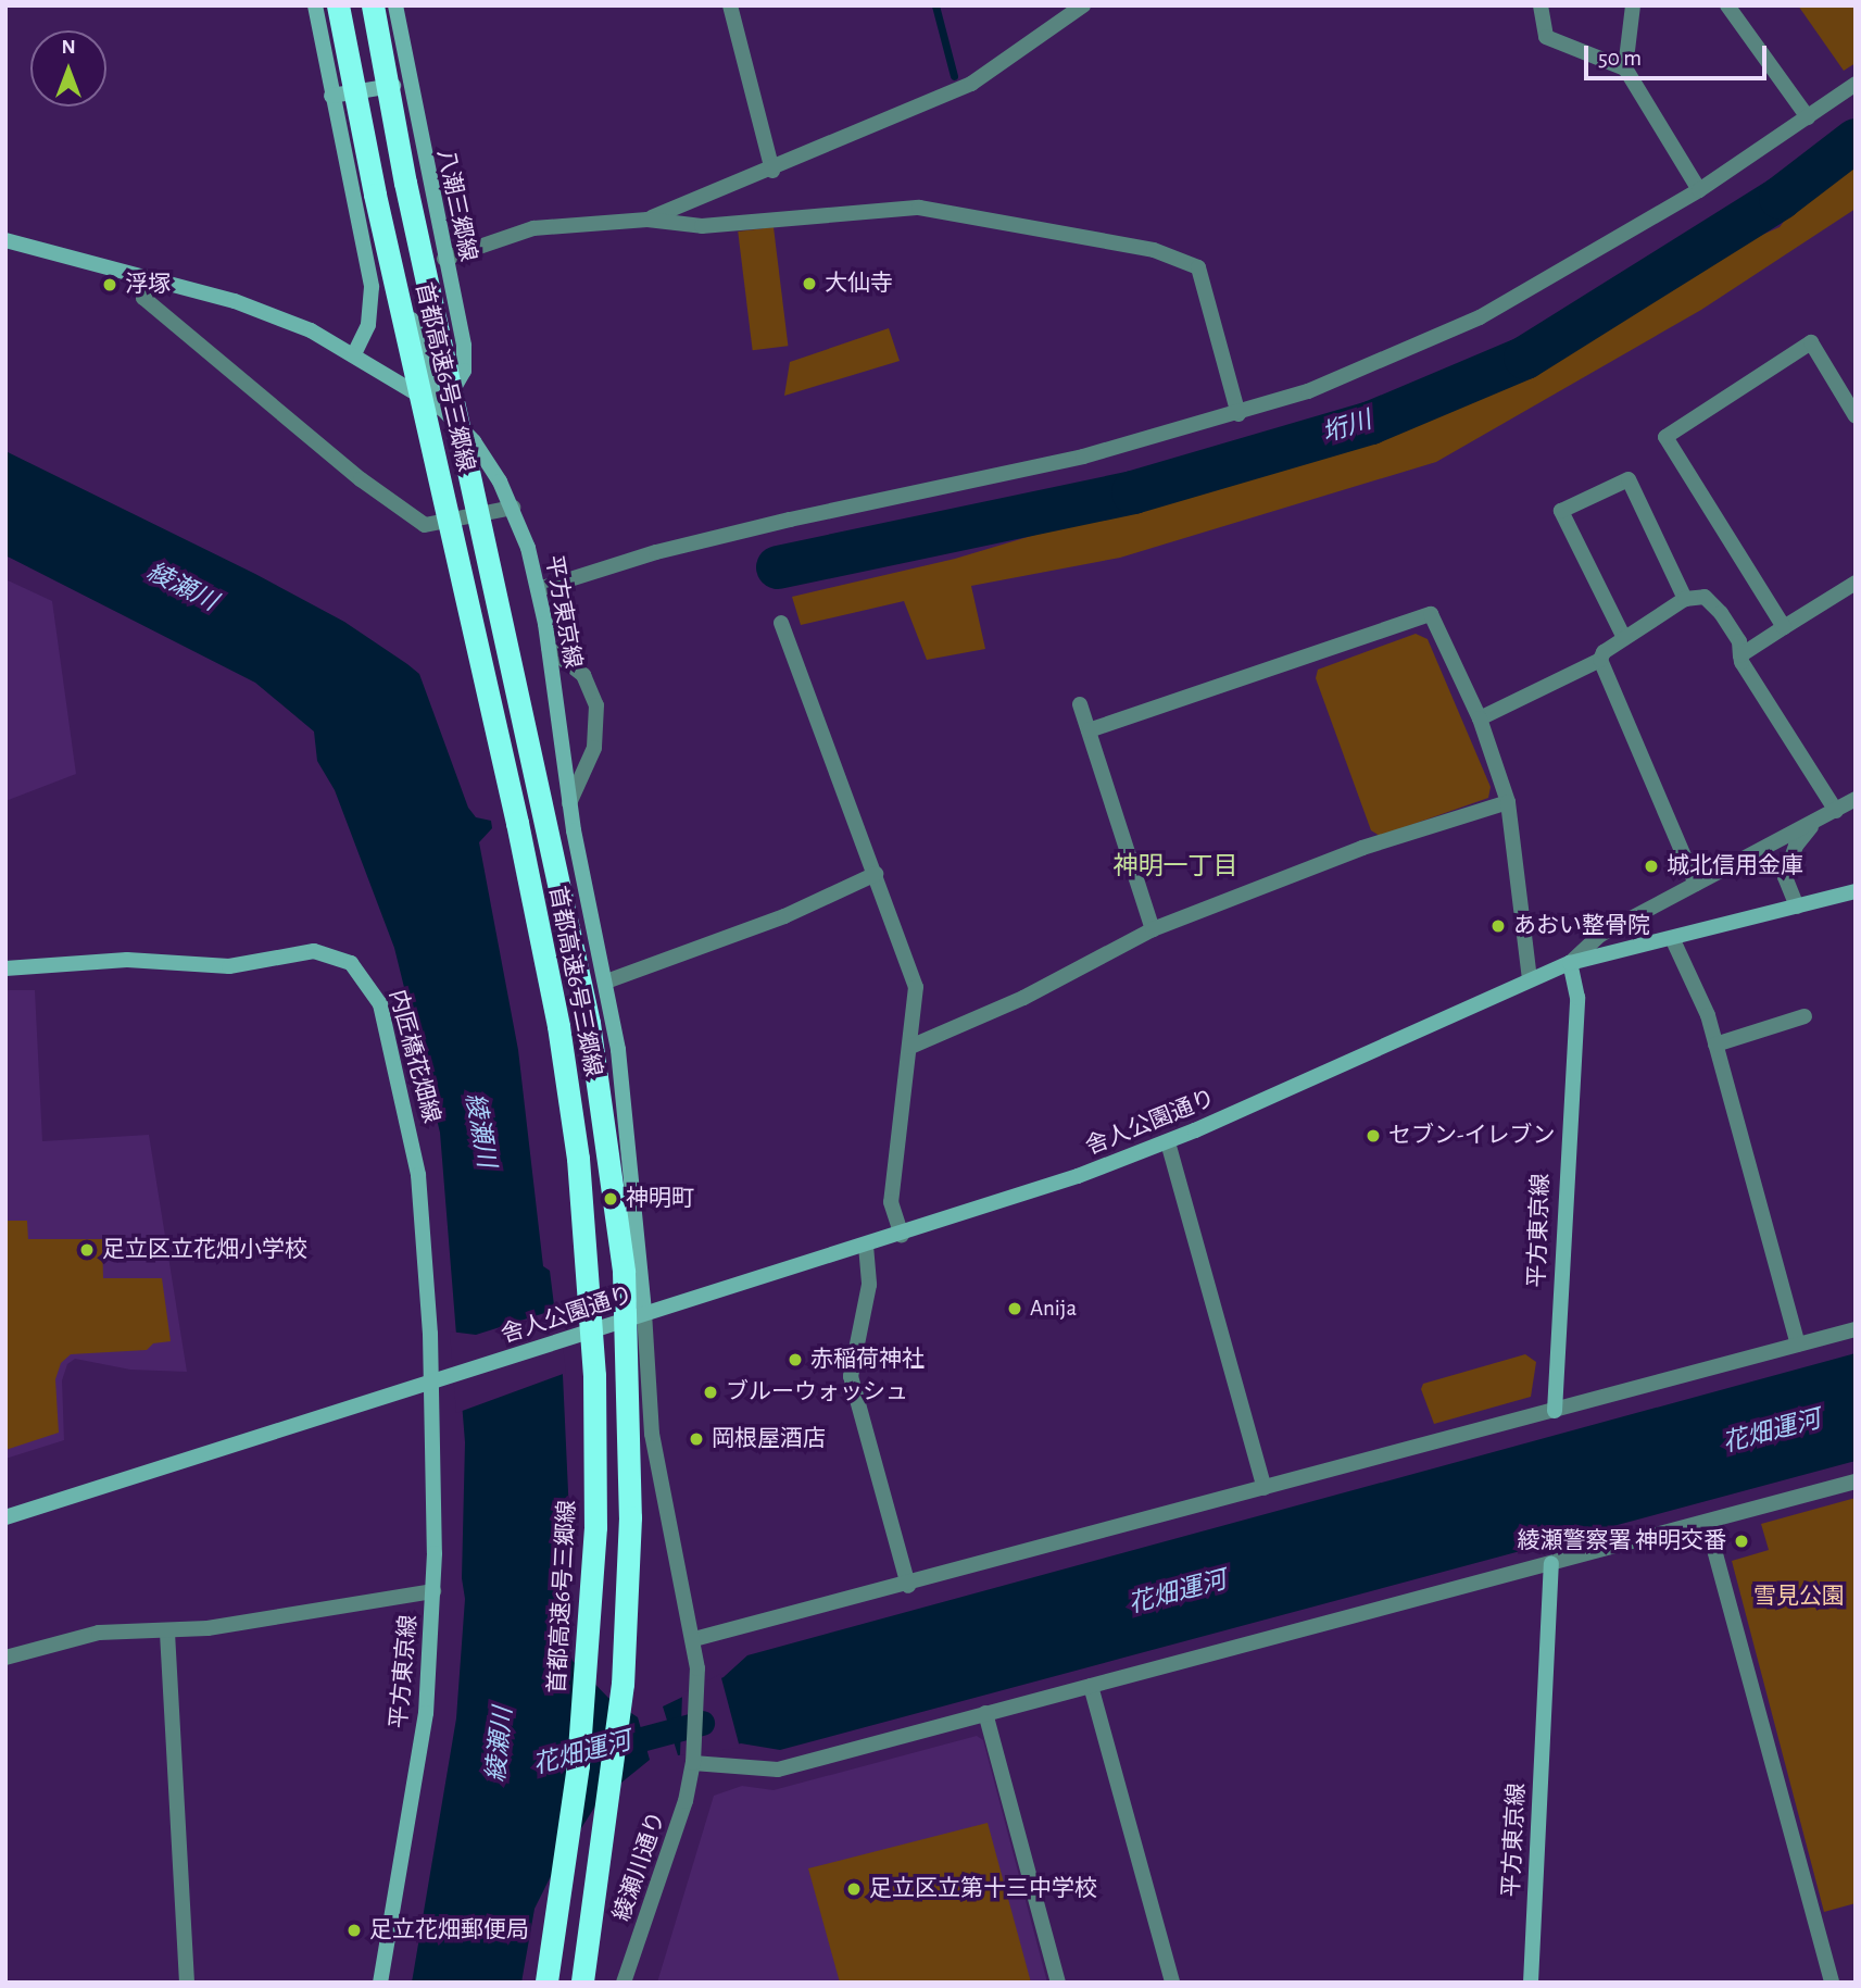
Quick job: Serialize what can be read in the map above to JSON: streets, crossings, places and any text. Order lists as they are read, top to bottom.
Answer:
{
  "streets": {
    "highway": ["首都高速6号三郷線"],
    "main road": [
      "八潮三郷線",
      "平方東京線",
      "内匠橋花畑線",
      "舎人公園通り"
    ],
    "street": ["綾瀬川通り"]
  },
  "crossings": [
    ["八潮三郷線", "平方東京線"],
    ["平方東京線", "内匠橋花畑線"],
    ["平方東京線", "舎人公園通り"],
    ["平方東京線", "綾瀬川通り"],
    ["内匠橋花畑線", "舎人公園通り"],
    ["舎人公園通り", "綾瀬川通り"]
  ],
  "districts": ["神明一丁目"],
  "water": ["垳川", "綾瀬川", "花畑運河"],
  "parks": ["雪見公園"],
  "places": [
    "大仙寺",
    "浮塚",
    "城北信用金庫",
    "あおい整骨院",
    "セブン-イレブン",
    "神明町",
    "足立区立花畑小学校",
    "Anija",
    "赤稲荷神社",
    "ブルーウォッシュ",
    "岡根屋酒店",
    "綾瀬警察署 神明交番",
    "足立区立第十三中学校",
    "足立花畑郵便局"
  ],
  "scale_bar": "50 m",
  "north": "top"
}
